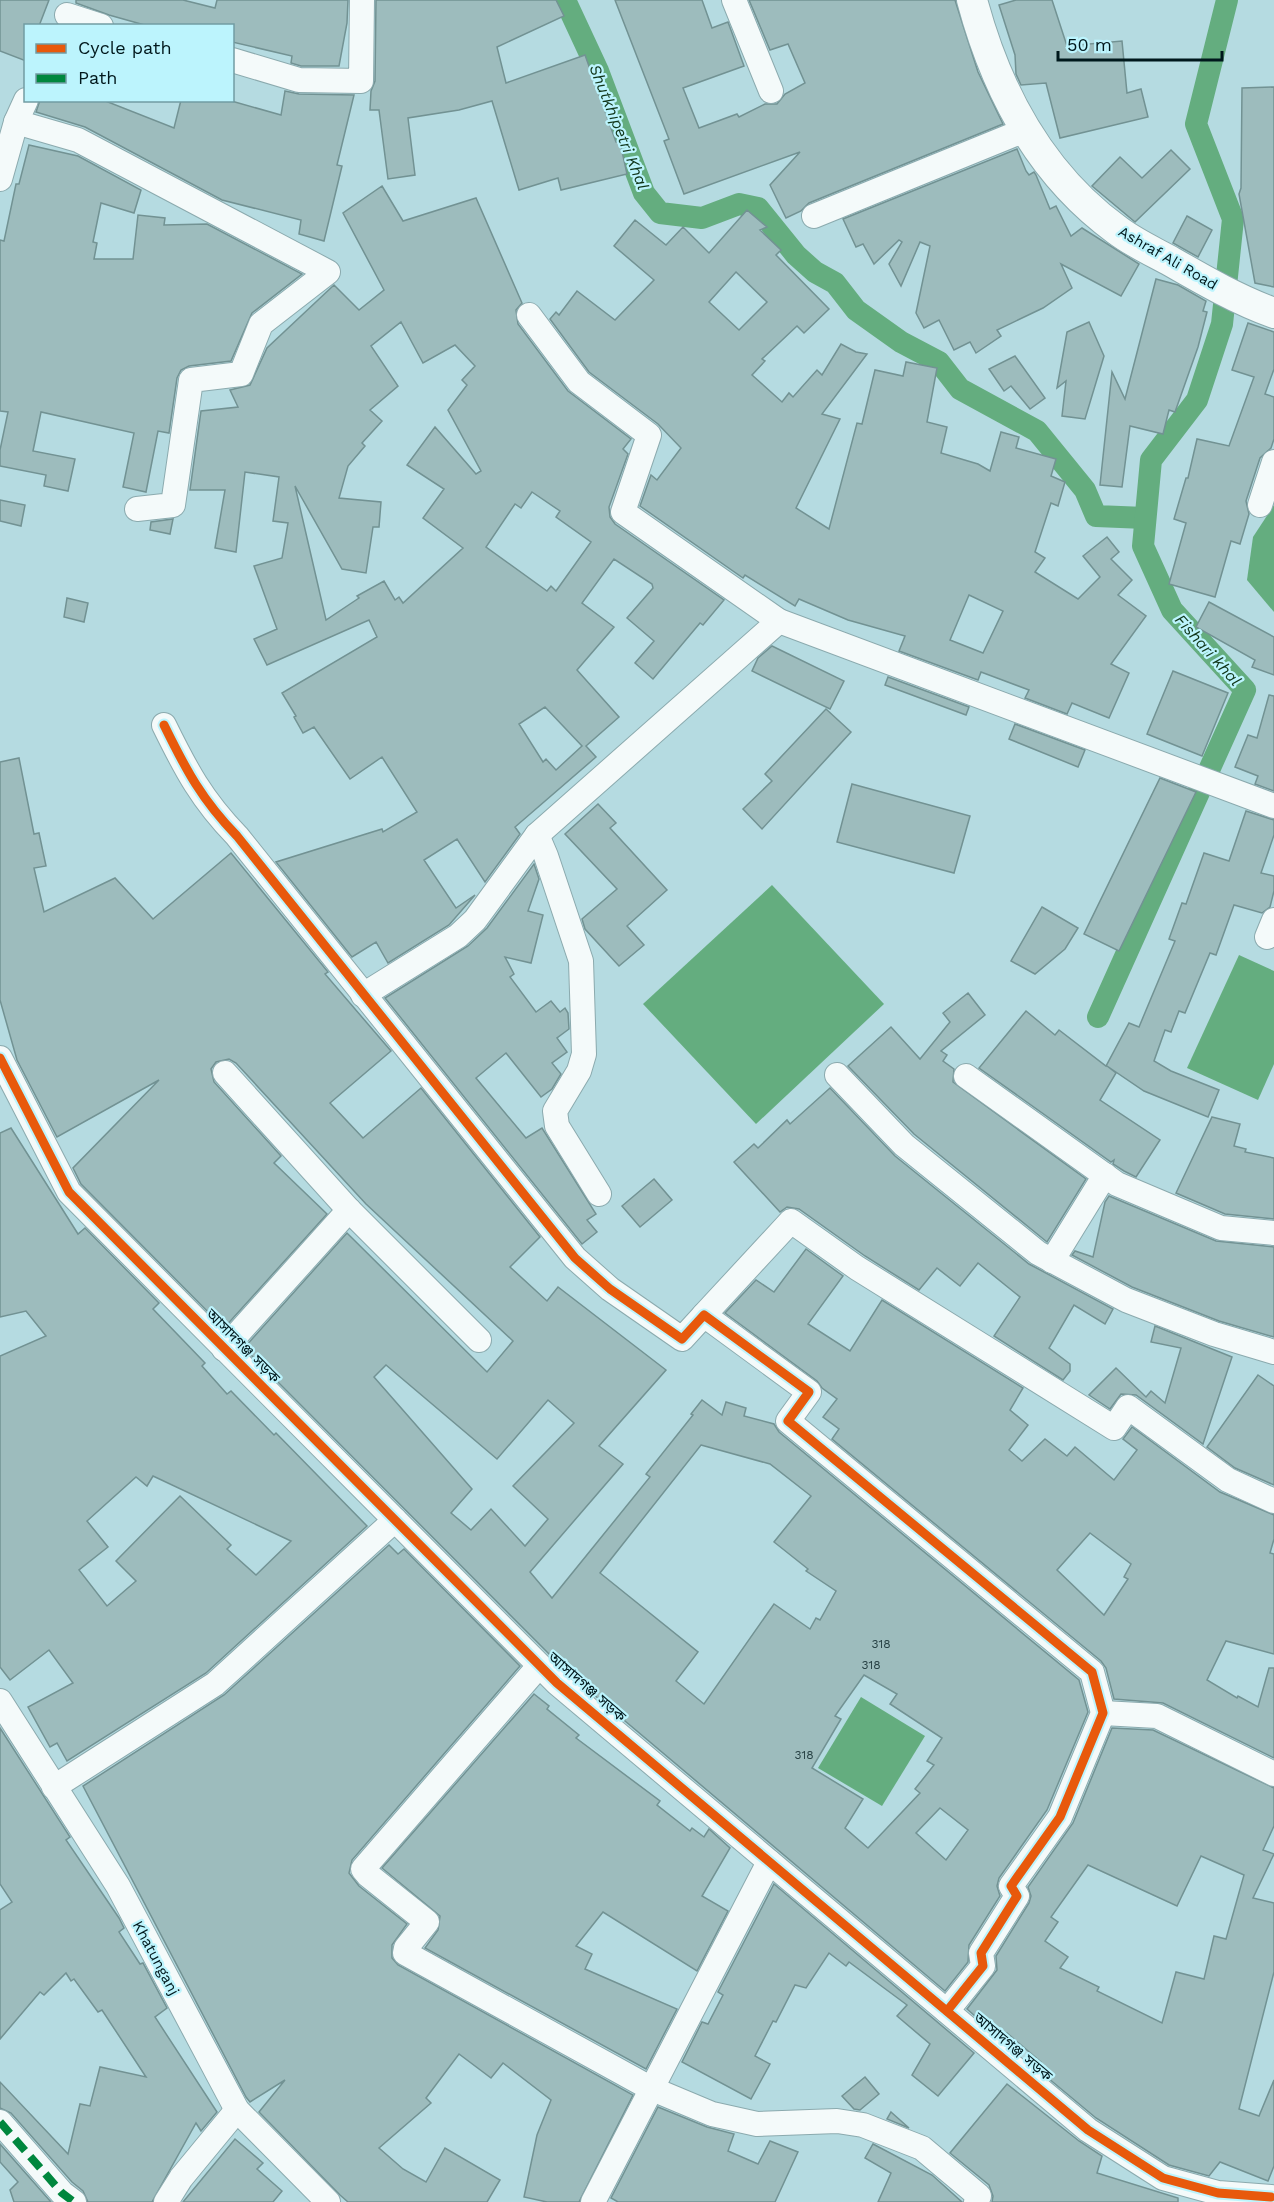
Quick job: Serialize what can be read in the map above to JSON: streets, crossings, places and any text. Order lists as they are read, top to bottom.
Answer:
{
  "streets": {
    "main road": ["Ashraf Ali Road"],
    "street": ["আসাদগঞ্জ সড়ক", "Khatunganj"]
  },
  "water": ["Shutkhipetri Khal", "Fishari khal"],
  "house_numbers": ["318", "318", "318"],
  "legend": ["Cycle path", "Path"],
  "scale_bar": "50 m"
}
